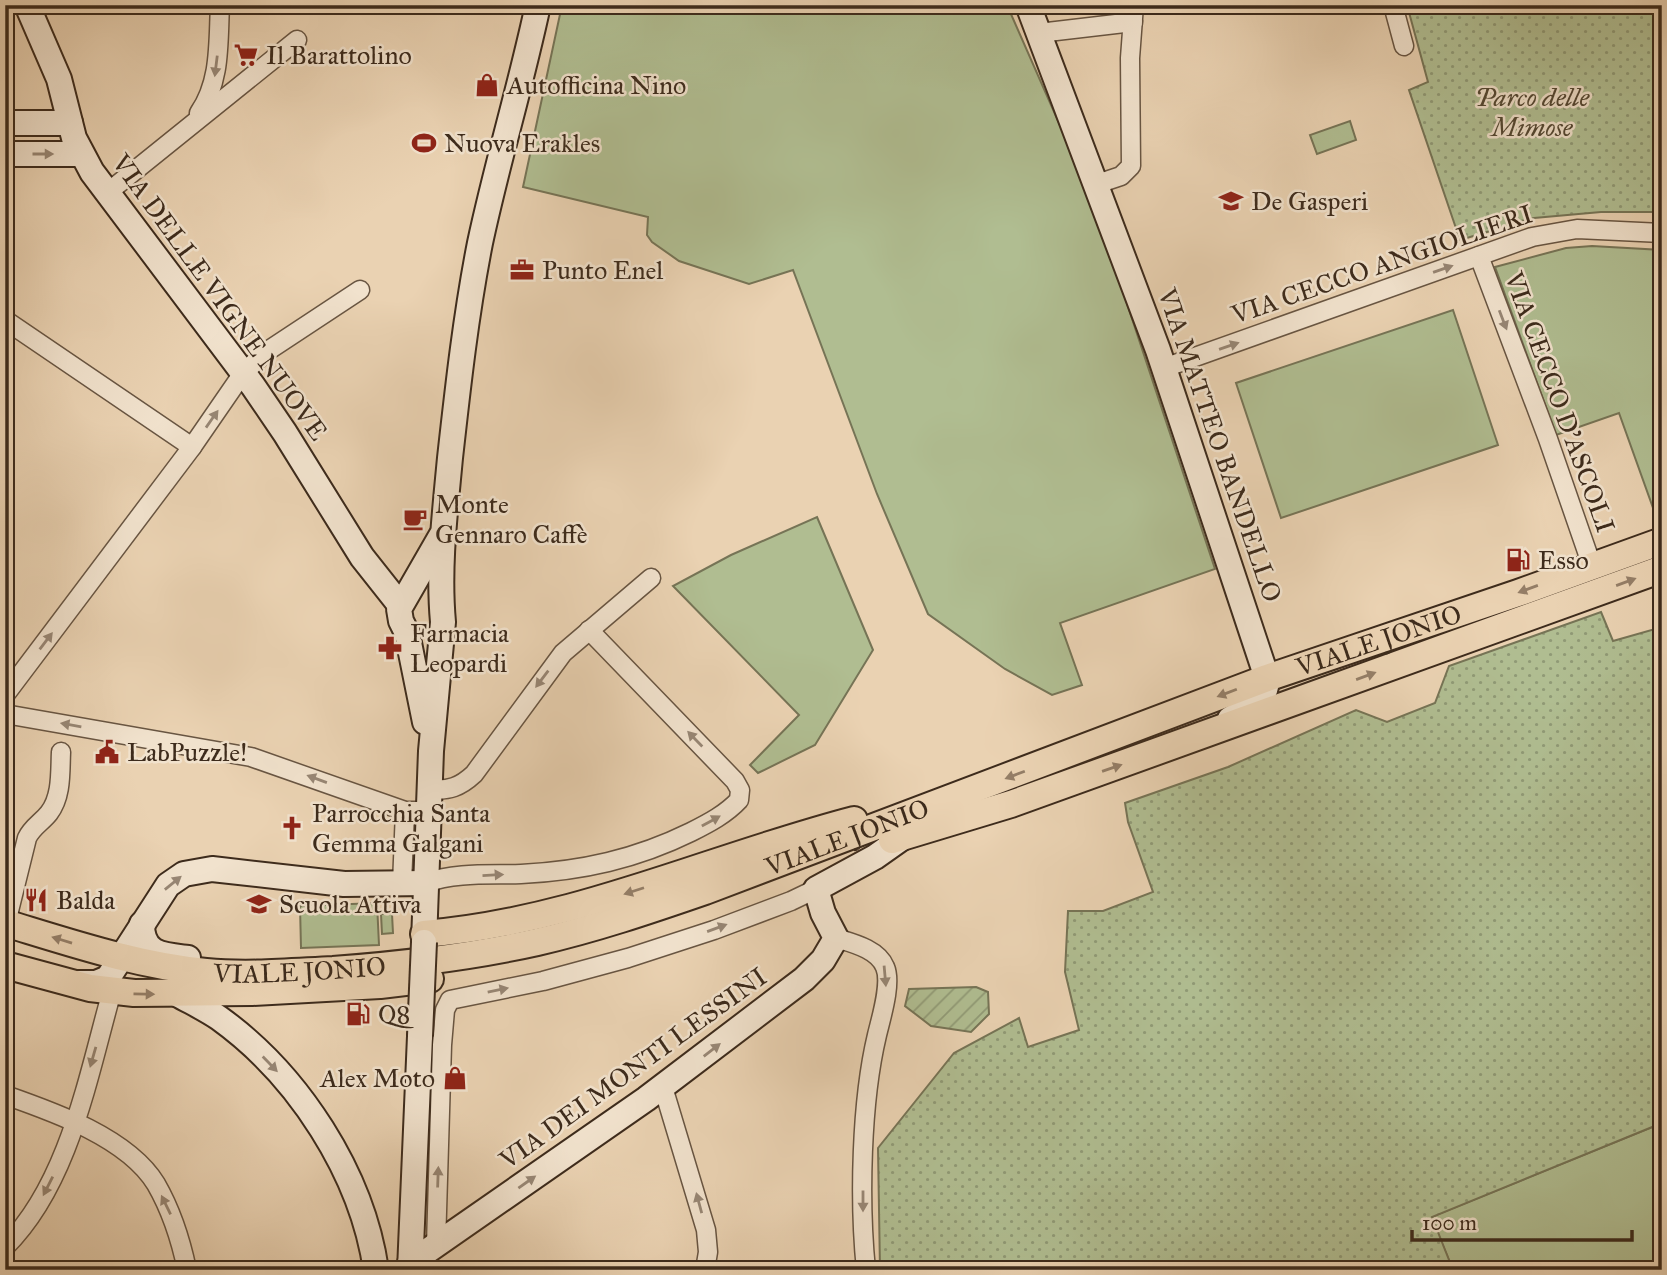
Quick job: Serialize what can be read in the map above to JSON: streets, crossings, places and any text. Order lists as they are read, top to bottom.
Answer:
{
  "streets": {
    "main road": ["VIALE JONIO"],
    "street": [
      "VIA CECCO ANGIOLIERI",
      "VIA DELLE VIGNE NUOVE",
      "VIA CECCO D'ASCOLI",
      "VIA MATTEO BANDELLO",
      "VIA DEI MONTI LESSINI"
    ]
  },
  "crossings": [
    ["VIA CECCO ANGIOLIERI", "VIA CECCO D'ASCOLI"],
    ["VIA CECCO ANGIOLIERI", "VIA MATTEO BANDELLO"],
    ["VIA CECCO D'ASCOLI", "VIALE JONIO"],
    ["VIA MATTEO BANDELLO", "VIALE JONIO"]
  ],
  "one_way": ["VIA CECCO ANGIOLIERI", "VIA CECCO D'ASCOLI", "VIA DEI MONTI LESSINI"],
  "parks": ["Parco delle Mimose"],
  "places": {
    "supermarket": ["Il Barattolino"],
    "shop": ["Autofficina Nino", "Alex Moto"],
    "sports": ["Nuova Erakles"],
    "school or university": ["De Gasperi", "Scuola Attiva"],
    "office": ["Punto Enel"],
    "cafe": ["Monte Gennaro Caffè"],
    "fuel station": ["Esso", "Q8"],
    "pharmacy": ["Farmacia Leopardi"],
    "public building": ["LabPuzzle!"],
    "church": ["Parrocchia Santa Gemma Galgani"],
    "restaurant": ["Balda"]
  },
  "scale_bar": "100 m"
}
